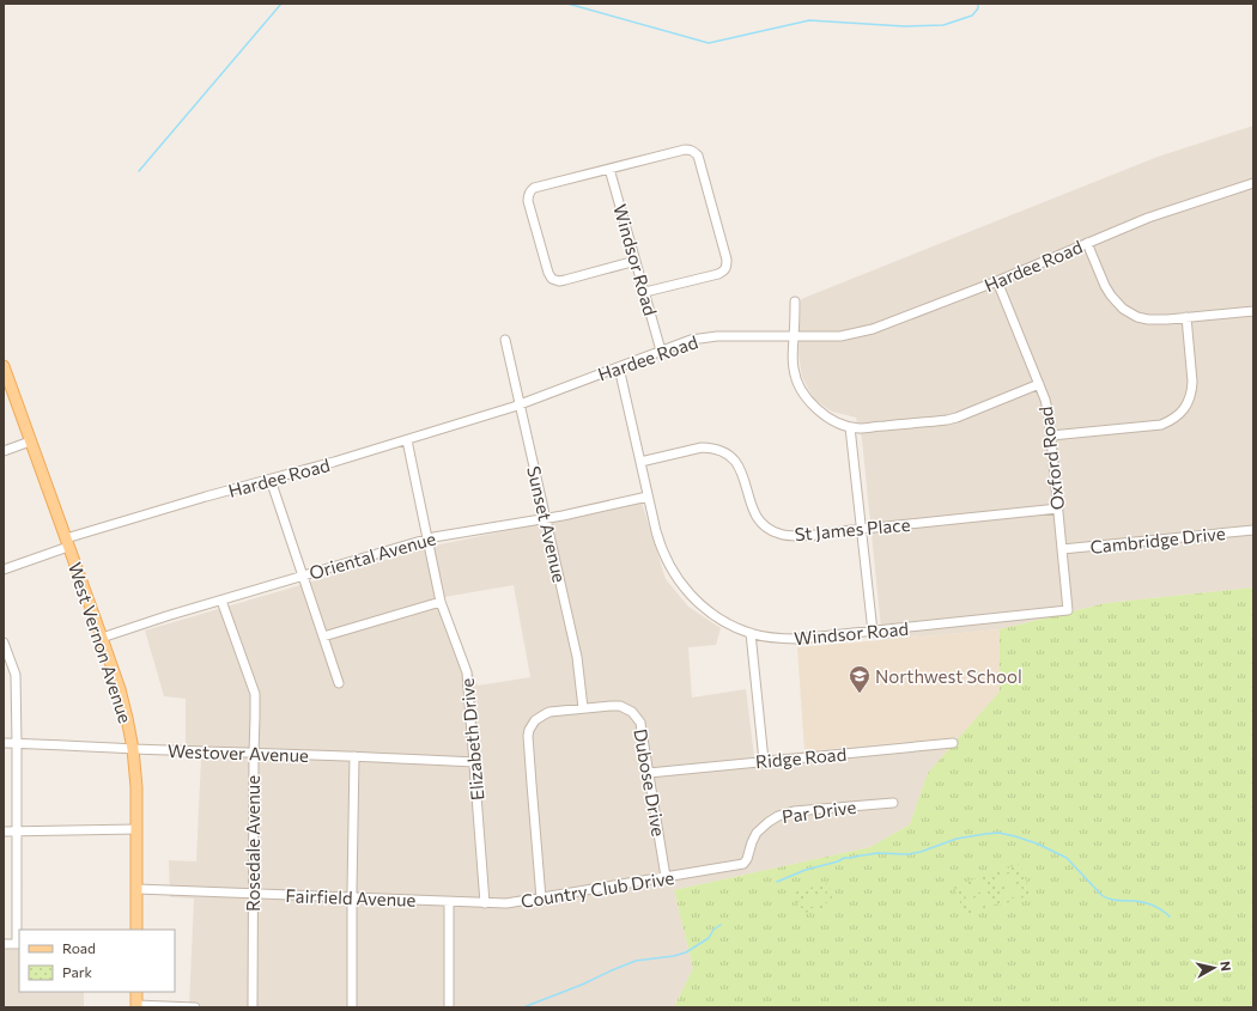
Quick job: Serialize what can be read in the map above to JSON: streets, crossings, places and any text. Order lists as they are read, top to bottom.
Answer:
{
  "streets": {
    "main road": ["West Vernon Avenue"],
    "street": [
      "Windsor Road",
      "Hardee Road",
      "Oxford Road",
      "Sunset Avenue",
      "St James Place",
      "Cambridge Drive",
      "Oriental Avenue",
      "Elizabeth Drive",
      "Westover Avenue",
      "Ridge Road",
      "Dubose Drive",
      "Par Drive",
      "Rosedale Avenue",
      "Country Club Drive",
      "Fairfield Avenue"
    ]
  },
  "crossings": [
    ["Windsor Road", "Hardee Road"],
    ["Windsor Road", "Oxford Road"],
    ["Windsor Road", "St James Place"],
    ["Windsor Road", "Oriental Avenue"],
    ["Hardee Road", "Oxford Road"],
    ["Hardee Road", "Sunset Avenue"],
    ["Hardee Road", "West Vernon Avenue"],
    ["Hardee Road", "Elizabeth Drive"],
    ["Oxford Road", "St James Place"],
    ["Oxford Road", "Cambridge Drive"],
    ["Sunset Avenue", "Oriental Avenue"],
    ["Sunset Avenue", "Dubose Drive"],
    ["Oriental Avenue", "West Vernon Avenue"],
    ["Oriental Avenue", "Elizabeth Drive"],
    ["Oriental Avenue", "Rosedale Avenue"],
    ["West Vernon Avenue", "Westover Avenue"],
    ["West Vernon Avenue", "Fairfield Avenue"],
    ["Elizabeth Drive", "Westover Avenue"],
    ["Elizabeth Drive", "Country Club Drive"],
    ["Westover Avenue", "Rosedale Avenue"],
    ["Ridge Road", "Dubose Drive"],
    ["Dubose Drive", "Country Club Drive"],
    ["Par Drive", "Country Club Drive"],
    ["Rosedale Avenue", "Fairfield Avenue"],
    ["Country Club Drive", "Fairfield Avenue"]
  ],
  "places": {
    "school or university": ["Northwest School"]
  },
  "legend": ["Road", "Park"],
  "north": "right"
}
